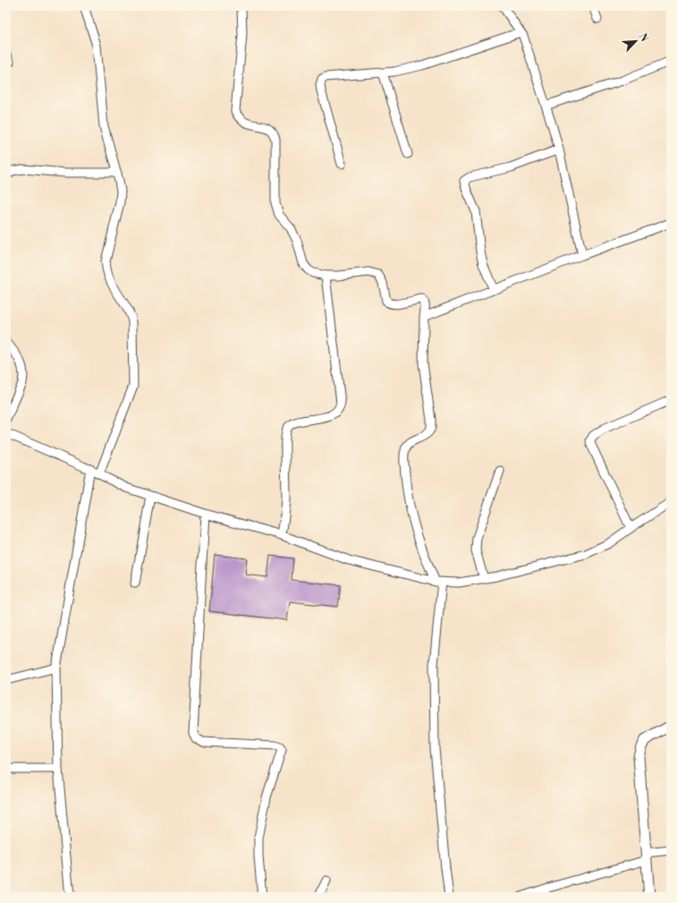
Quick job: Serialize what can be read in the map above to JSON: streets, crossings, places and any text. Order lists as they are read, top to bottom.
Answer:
{
  "north": "top right"
}
